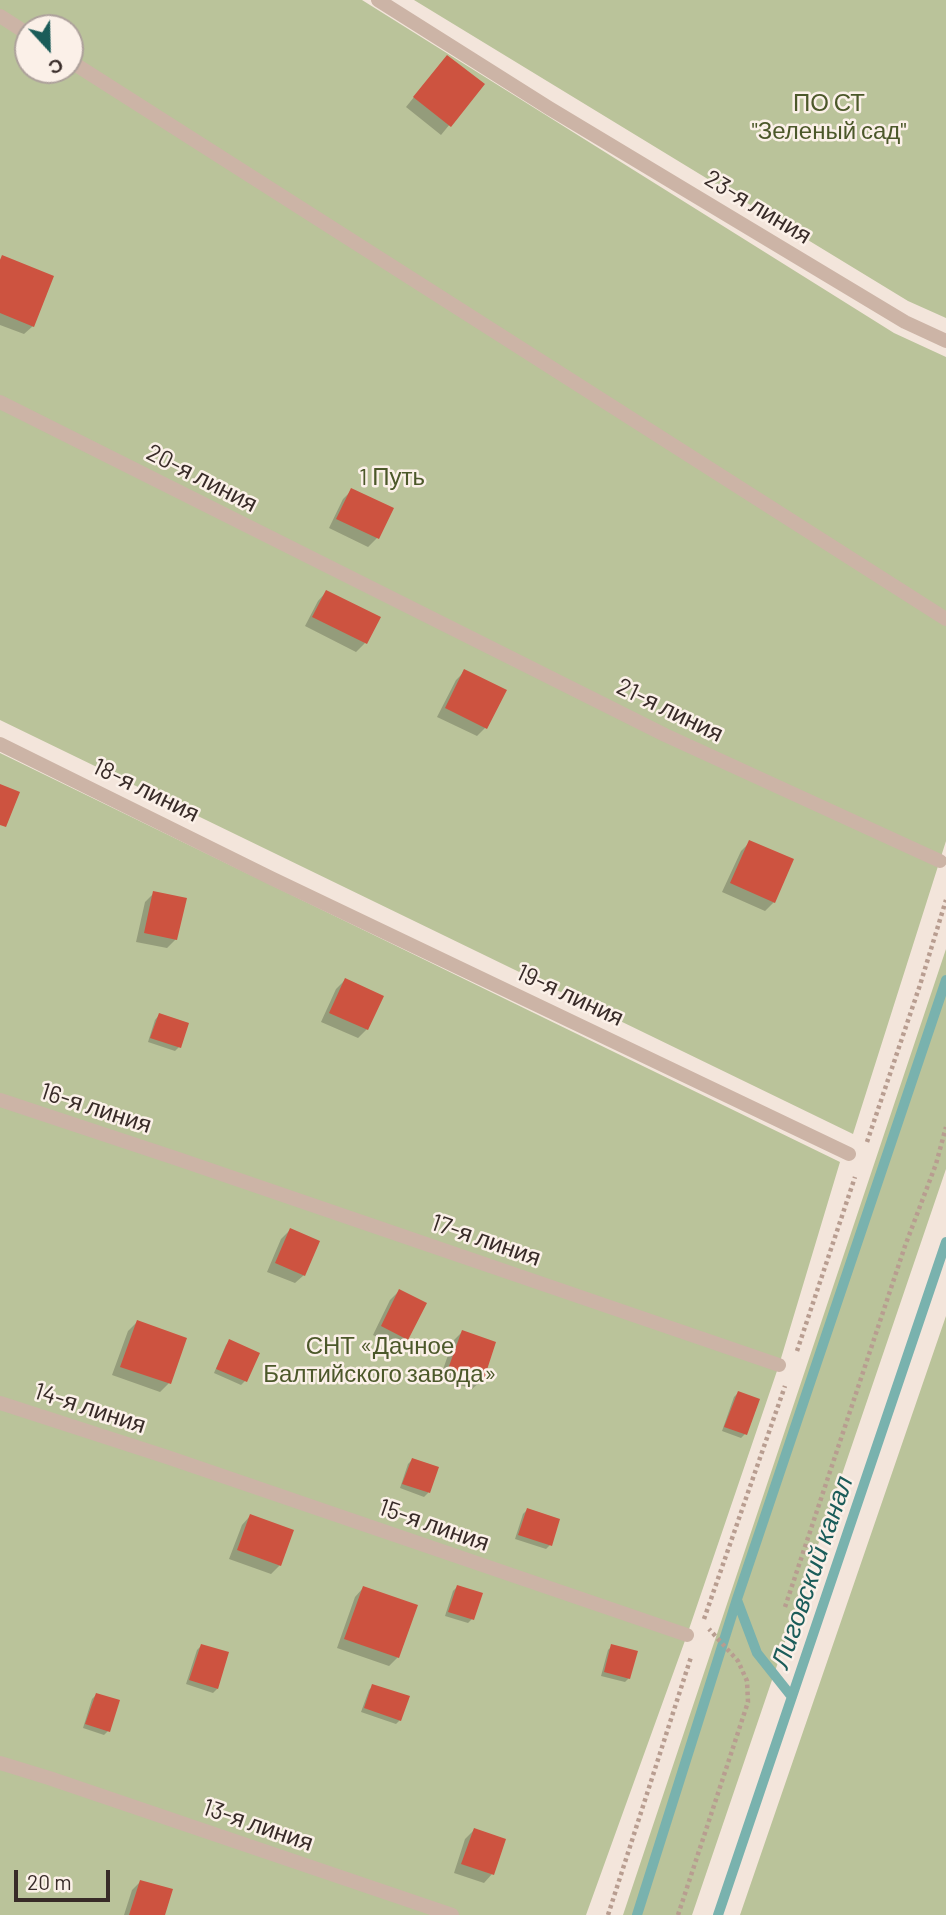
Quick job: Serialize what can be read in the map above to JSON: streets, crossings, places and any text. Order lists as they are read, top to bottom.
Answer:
{
  "streets": {
    "lane": [
      "23-я линия",
      "20-я линия",
      "21-я линия",
      "18-я линия",
      "19-я линия",
      "16-я линия",
      "17-я линия",
      "14-я линия",
      "15-я линия",
      "13-я линия"
    ]
  },
  "crossings": [
    ["20-я линия", "21-я линия"],
    ["18-я линия", "19-я линия"],
    ["16-я линия", "17-я линия"],
    ["14-я линия", "15-я линия"]
  ],
  "water": ["Лиговский канал"],
  "parks": ["ПО СТ \"Зеленый сад\"", "1 Путь", "СНТ «Дачное Балтийского завода»"],
  "scale_bar": "20 m",
  "north": "bottom"
}
